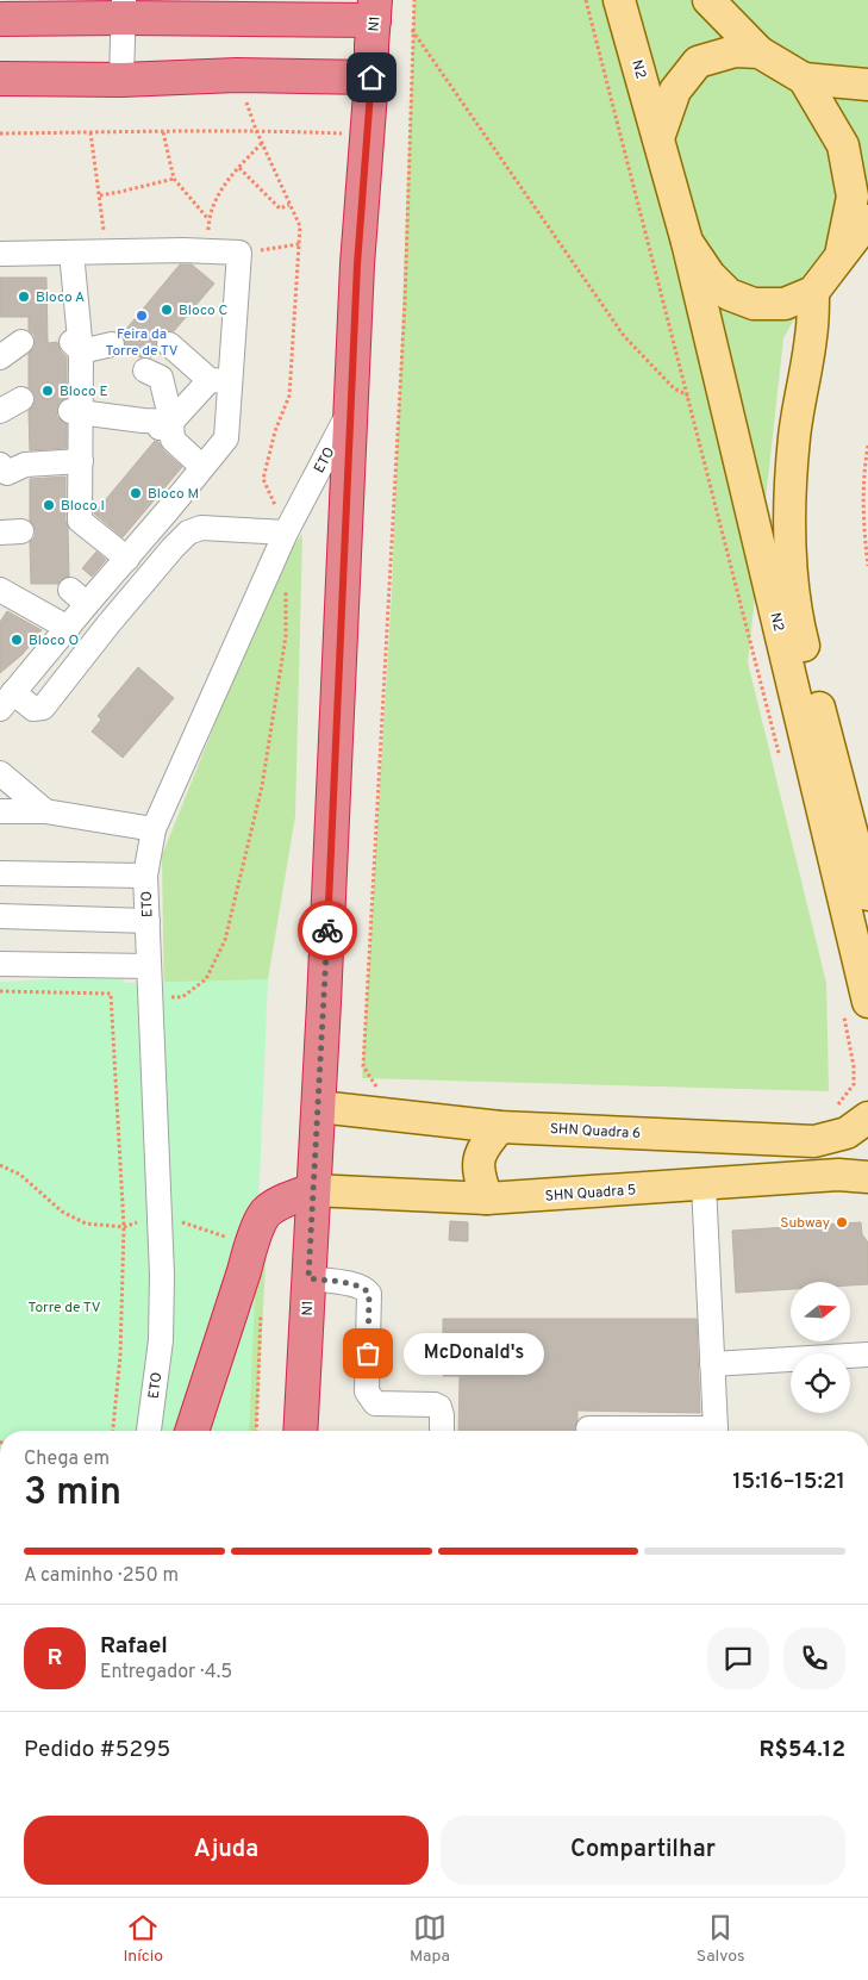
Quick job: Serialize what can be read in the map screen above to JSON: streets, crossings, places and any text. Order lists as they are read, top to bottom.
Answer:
{
  "streets": {
    "highway": ["N1"],
    "main road": ["N2", "SHN Quadra 6", "SHN Quadra 5"],
    "street": ["ETO"]
  },
  "crossings": [
    ["N1", "ETO"],
    ["N1", "SHN Quadra 6"],
    ["N1", "SHN Quadra 5"]
  ],
  "parks": ["Torre de TV"],
  "places": [
    "Bloco A",
    "Bloco C",
    "Feira da Torre de TV",
    "Bloco E",
    "Bloco M",
    "Bloco I",
    "Bloco O",
    "Subway",
    "McDonald's"
  ],
  "north": "right",
  "page": {
    "bubble": "McDonald's",
    "heading": ["3 min", "Chega em", "15:16–15:21"],
    "panel": [
      "Rafael",
      "Entregador · 4.5",
      "Pedido #5295",
      "R$54.12"
    ],
    "bar": "A caminho · 250 m",
    "round": "R",
    "buttons": ["Ajuda", "Compartilhar"],
    "tabs": ["Início", "Mapa", "Salvos"]
  }
}
